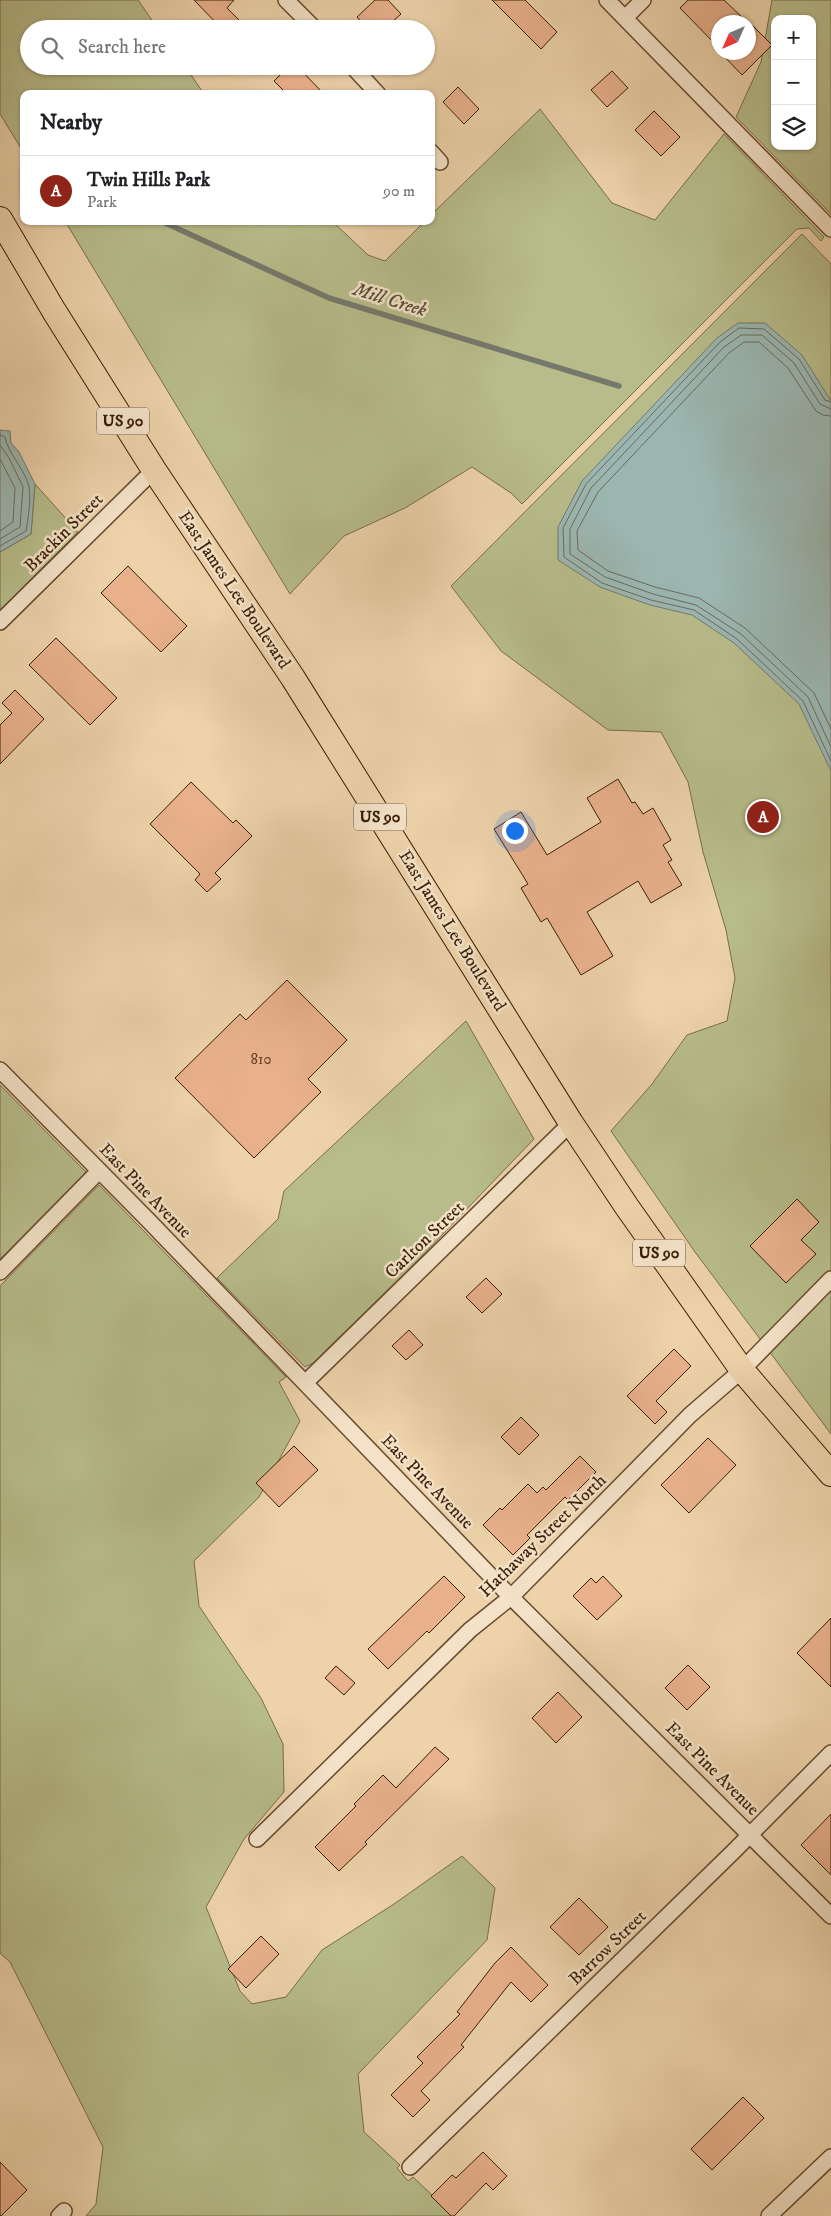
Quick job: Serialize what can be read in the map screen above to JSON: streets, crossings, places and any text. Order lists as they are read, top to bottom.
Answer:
{
  "streets": {
    "main road": ["US 90", "East James Lee Boulevard"],
    "street": [
      "Brackin Street",
      "East Pine Avenue",
      "Carlton Street",
      "Hathaway Street North",
      "Barrow Street"
    ]
  },
  "crossings": [
    ["Brackin Street", "East James Lee Boulevard"],
    ["East James Lee Boulevard", "Carlton Street"],
    ["East James Lee Boulevard", "Hathaway Street North"],
    ["East Pine Avenue", "Carlton Street"],
    ["East Pine Avenue", "Hathaway Street North"],
    ["East Pine Avenue", "Barrow Street"]
  ],
  "water": ["Mill Creek"],
  "house_numbers": ["810"],
  "north": "bottom left",
  "page": {
    "map_buttons": ["+", "−"],
    "search": "Search here",
    "heading": "Nearby",
    "list": [
      {
        "mark": "A",
        "name": "Twin Hills Park",
        "note": "Park",
        "value": "90 m"
      }
    ],
    "pins": "A"
  }
}
